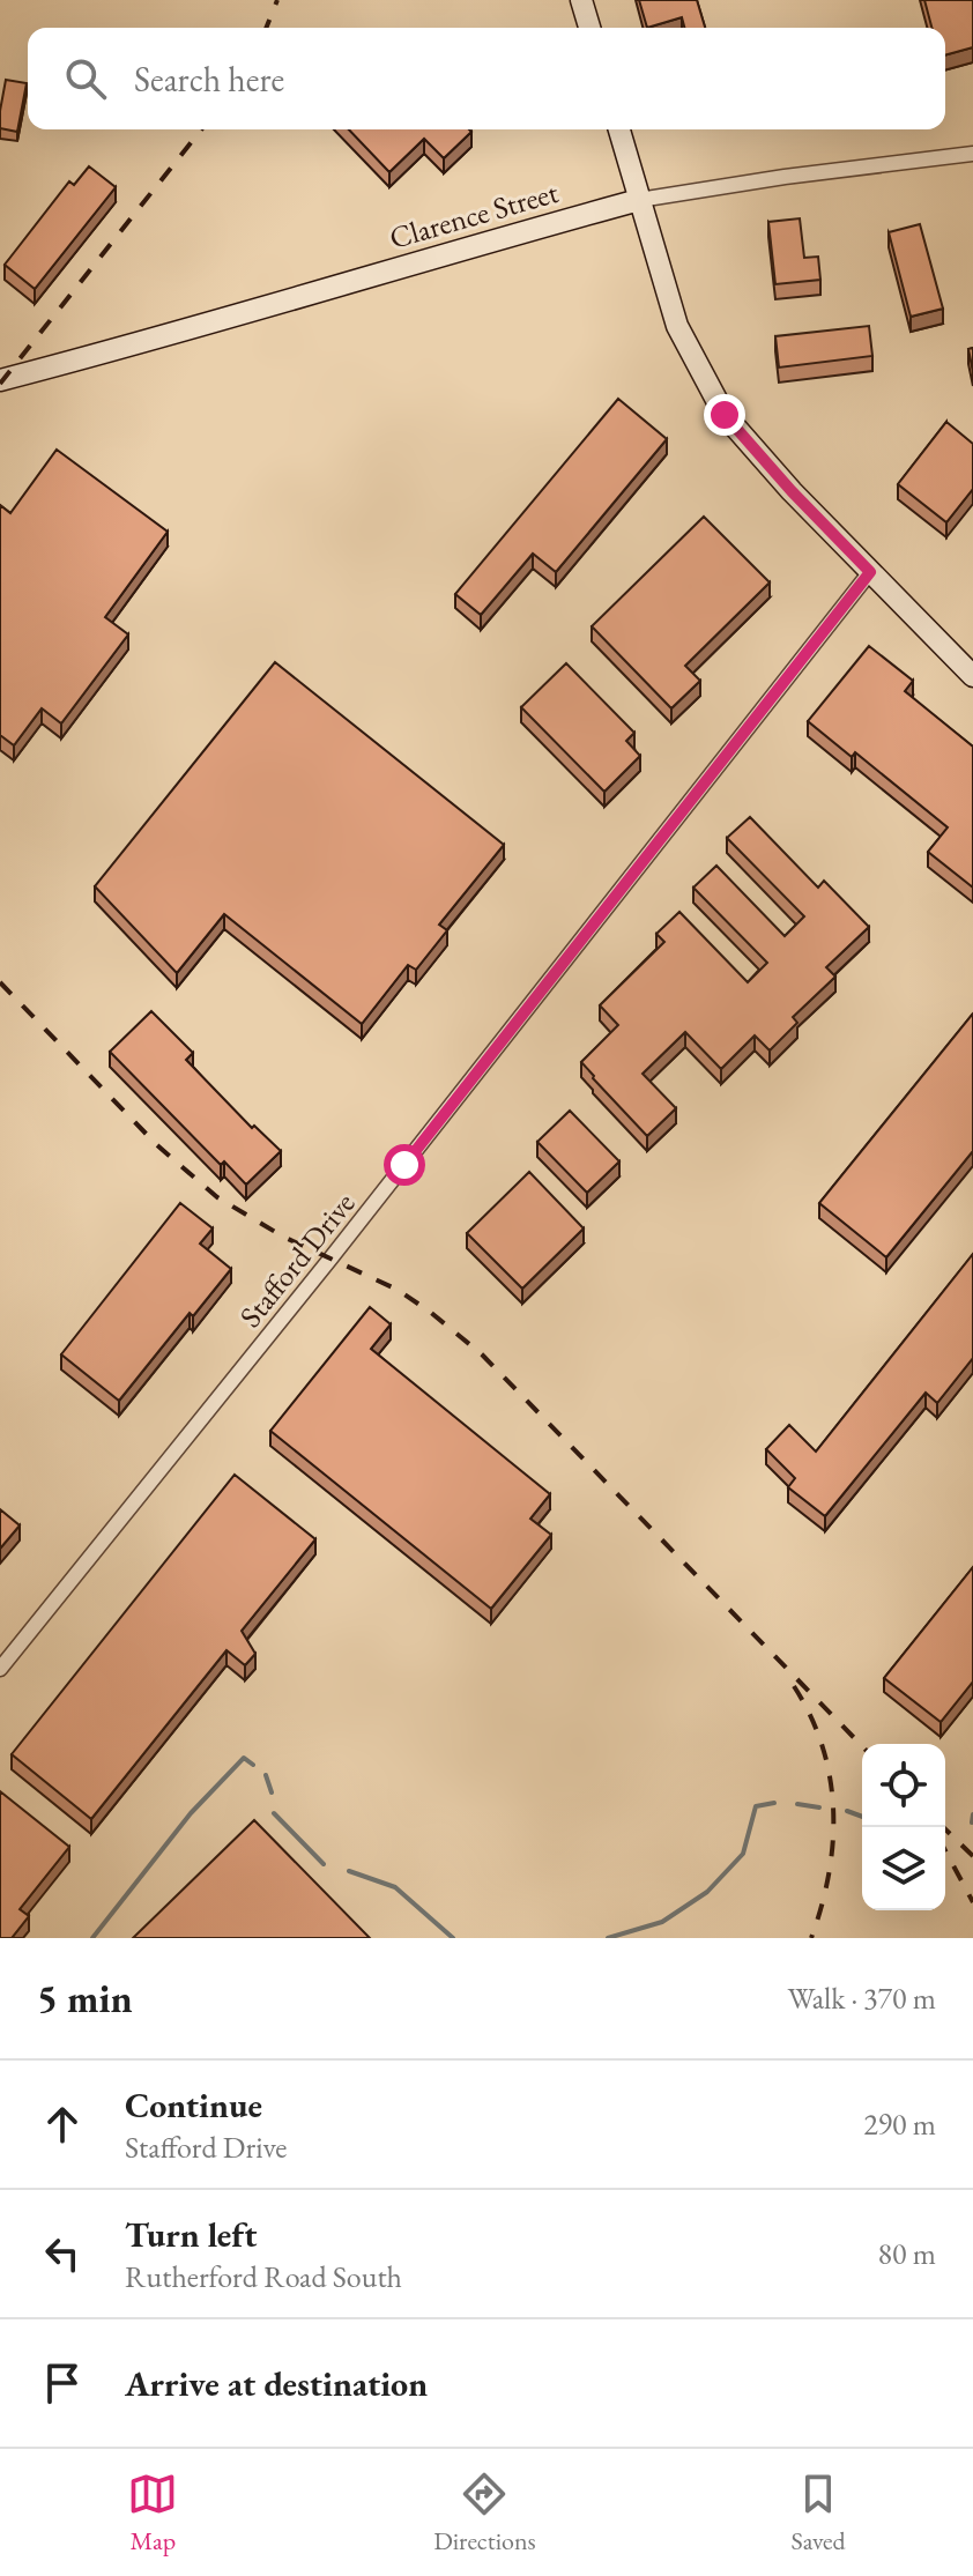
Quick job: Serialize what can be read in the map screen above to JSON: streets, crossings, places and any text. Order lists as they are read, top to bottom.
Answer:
{
  "streets": {
    "street": ["Clarence Street", "Stafford Drive"]
  },
  "page": {
    "search": "Search here",
    "heading": ["5 min", "Walk · 370 m"],
    "list": [
      ["Continue", "Stafford Drive", "290 m"],
      ["Turn left", "Rutherford Road South", "80 m"],
      "Arrive at destination"
    ],
    "nav": ["Map", "Directions", "Saved"]
  }
}
